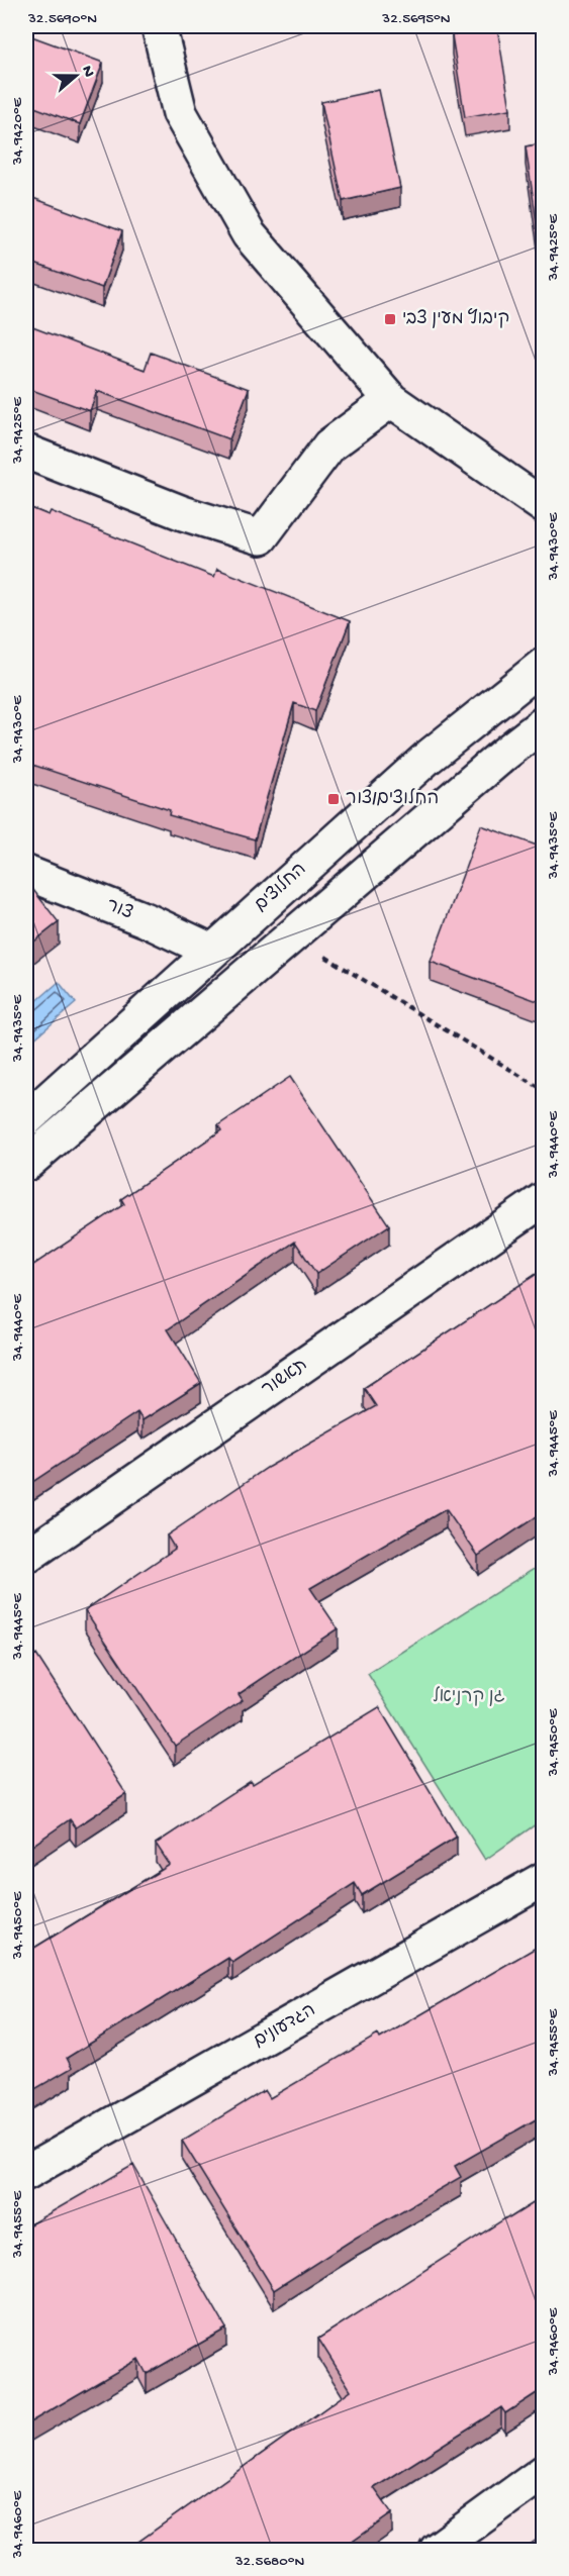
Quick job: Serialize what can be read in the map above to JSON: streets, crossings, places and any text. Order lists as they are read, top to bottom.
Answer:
{
  "streets": {
    "street": [
      "החלוצים",
      "צור",
      "תאשור",
      "הגדעונים"
    ]
  },
  "crossings": [
    ["החלוצים", "צור"]
  ],
  "parks": ["גן קרניאל"],
  "places": {
    "transit": ["קיבוץ מעין צבי", "החלוצים/צור"]
  },
  "north": "right",
  "coordinates": [
    "32.5690°N",
    "32.5695°N",
    "34.9420°E",
    "34.9425°E",
    "34.9430°E",
    "34.9435°E",
    "34.9440°E",
    "34.9445°E",
    "34.9450°E",
    "34.9455°E",
    "34.9460°E",
    "32.5680°N"
  ]
}
